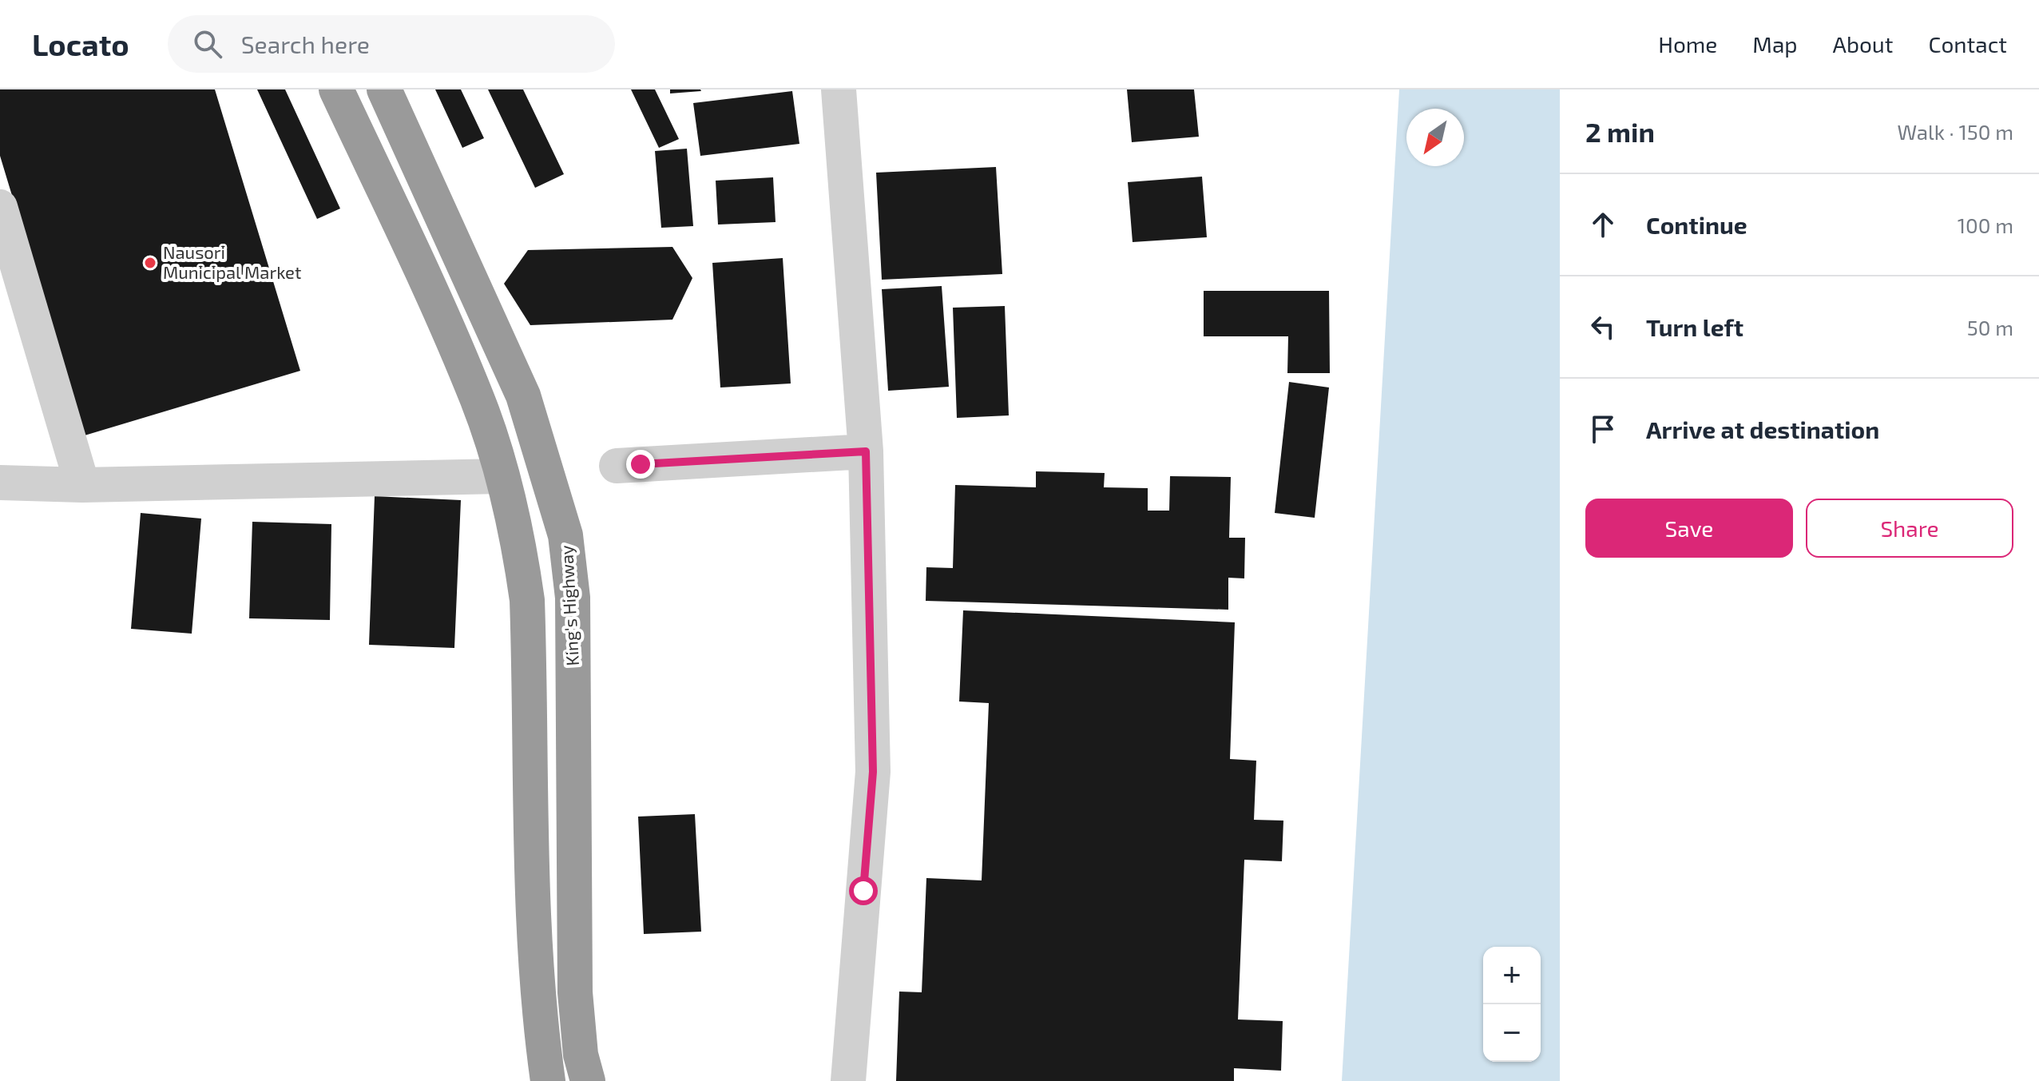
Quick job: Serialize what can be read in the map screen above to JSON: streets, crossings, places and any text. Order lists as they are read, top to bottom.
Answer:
{
  "streets": {
    "highway": ["King's Highway"]
  },
  "places": ["Nausori Municipal Market"],
  "north": "bottom left",
  "page": {
    "header": "Locato",
    "search": "Search here",
    "nav": [
      "Home",
      "Map",
      "About",
      "Contact"
    ],
    "heading": ["2 min", "Walk · 150 m"],
    "list": [
      ["Continue", "100 m"],
      ["Turn left", "50 m"],
      "Arrive at destination"
    ],
    "buttons": ["Save", "Share"],
    "map_buttons": ["+", "−"]
  }
}
